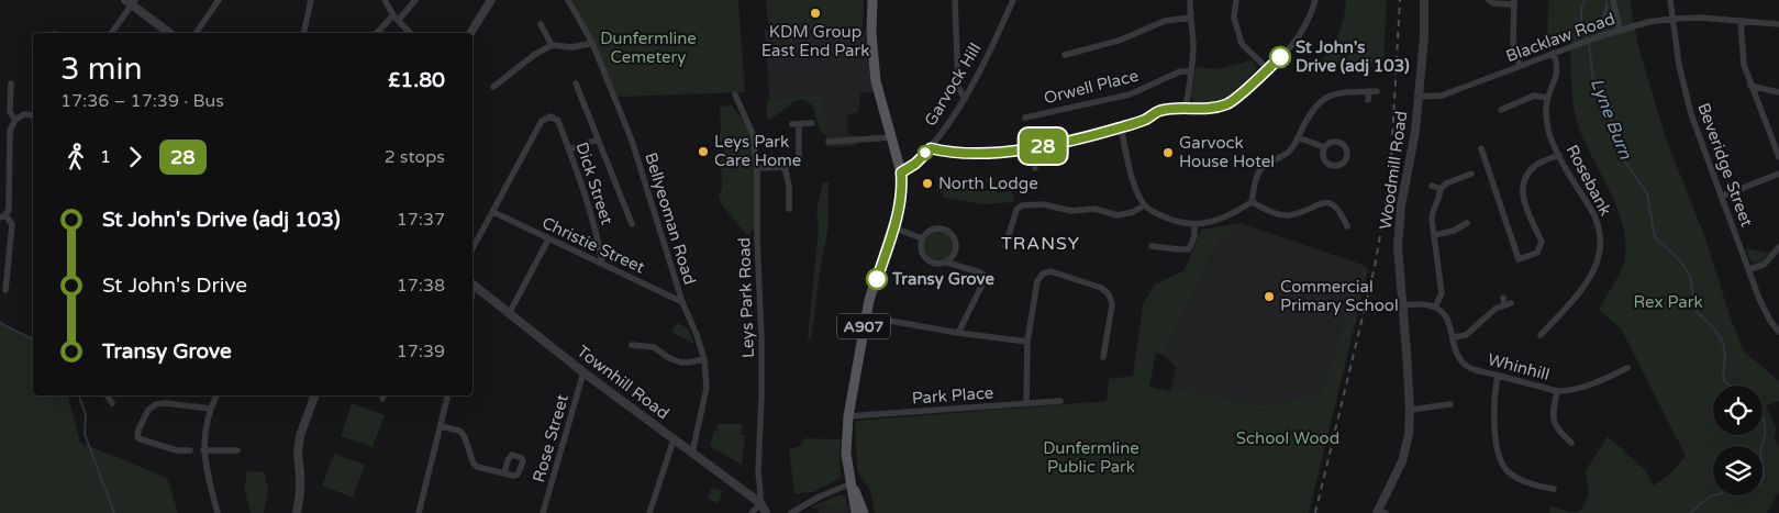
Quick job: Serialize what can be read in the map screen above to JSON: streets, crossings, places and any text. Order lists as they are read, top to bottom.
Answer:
{
  "streets": {
    "main road": ["A907"],
    "street": [
      "Blacklaw Road",
      "Garvock Hill",
      "Orwell Place",
      "Beveridge Street",
      "Woodmill Road",
      "Rosebank",
      "Dick Street",
      "Bellyeoman Road",
      "Christie Street",
      "Leys Park Road",
      "Whinhill",
      "Townhill Road",
      "Park Place",
      "Rose Street"
    ]
  },
  "crossings": [
    ["Blacklaw Road", "Beveridge Street"],
    ["Blacklaw Road", "Woodmill Road"],
    ["Blacklaw Road", "Rosebank"],
    ["Garvock Hill", "A907"],
    ["Dick Street", "Christie Street"],
    ["Bellyeoman Road", "Christie Street"],
    ["Bellyeoman Road", "Townhill Road"],
    ["Leys Park Road", "Townhill Road"],
    ["A907", "Park Place"],
    ["Townhill Road", "Rose Street"]
  ],
  "districts": ["TRANSY"],
  "water": ["Lyne Burn"],
  "parks": [
    "Dunfermline Cemetery",
    "Rex Park",
    "School Wood",
    "Dunfermline Public Park"
  ],
  "places": [
    "KDM Group East End Park",
    "St John's Drive (adj 103)",
    "Leys Park Care Home",
    "Garvock House Hotel",
    "North Lodge",
    "Transy Grove",
    "Commercial Primary School"
  ],
  "lines": ["bus line 28"],
  "page": {
    "on_map": "28",
    "heading": ["3 min", "17:36 – 17:39 · Bus", "£1.80"],
    "legs": ["1", "28", "2 stops"],
    "list": [
      {
        "name": "St John's Drive (adj 103)",
        "value": "17:37"
      },
      {
        "name": "St John's Drive",
        "value": "17:38"
      },
      {
        "name": "Transy Grove",
        "value": "17:39"
      }
    ]
  }
}
